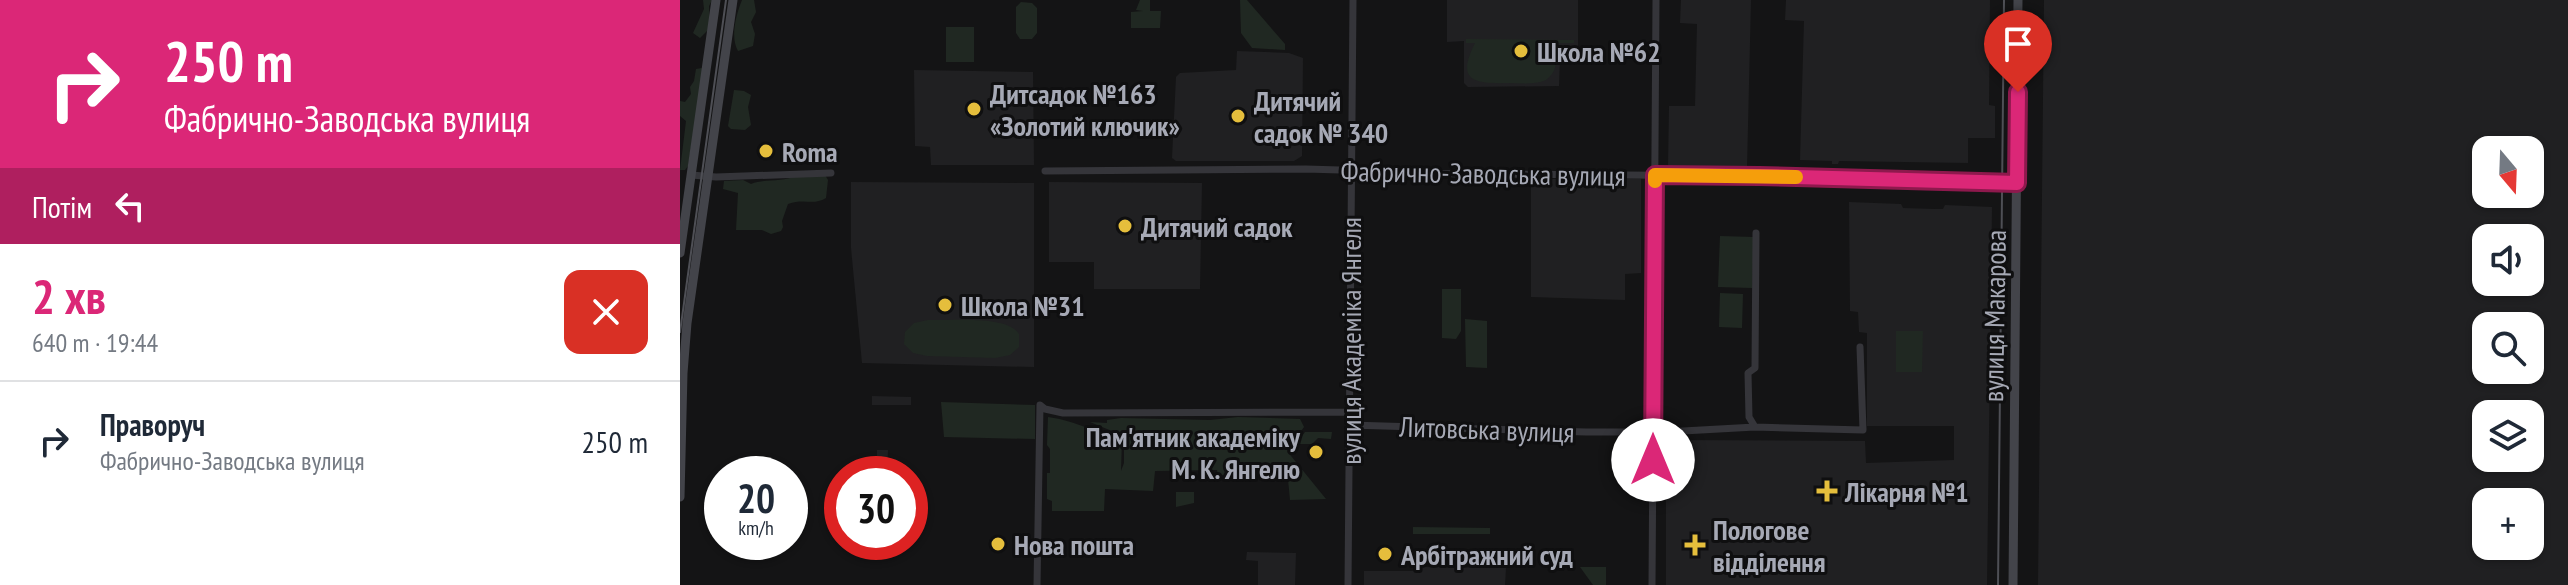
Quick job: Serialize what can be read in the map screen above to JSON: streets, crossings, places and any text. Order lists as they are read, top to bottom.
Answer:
{
  "streets": {
    "main road": ["вулиця Макарова"],
    "street": ["Фабрично-Заводська вулиця", "вулиця Академіка Янгеля", "Литовська вулиця"]
  },
  "crossings": [
    ["Фабрично-Заводська вулиця", "вулиця Макарова"],
    ["Фабрично-Заводська вулиця", "вулиця Академіка Янгеля"],
    ["вулиця Академіка Янгеля", "Литовська вулиця"]
  ],
  "places": {
    "other": [
      "Школа №62",
      "Дитсадок №163 «Золотий ключик»",
      "Дитячий садок № 340",
      "Roma",
      "Дитячий садок",
      "Школа №31",
      "Пам'ятник академіку М. К. Янгелю",
      "Нова пошта",
      "Арбітражний суд"
    ],
    "health": ["Лікарня №1", "Пологове відділення"]
  },
  "north": "bottom",
  "page": {
    "turn": ["250 m", "Фабрично-Заводська вулиця"],
    "map_buttons": "+",
    "then": "Потім",
    "heading": ["2 хв", "640 m · 19:44"],
    "list": [
      {
        "name": "Праворуч",
        "note": "Фабрично-Заводська вулиця",
        "value": "250 m"
      }
    ],
    "speed": "20 km/h",
    "limit": "30"
  }
}
